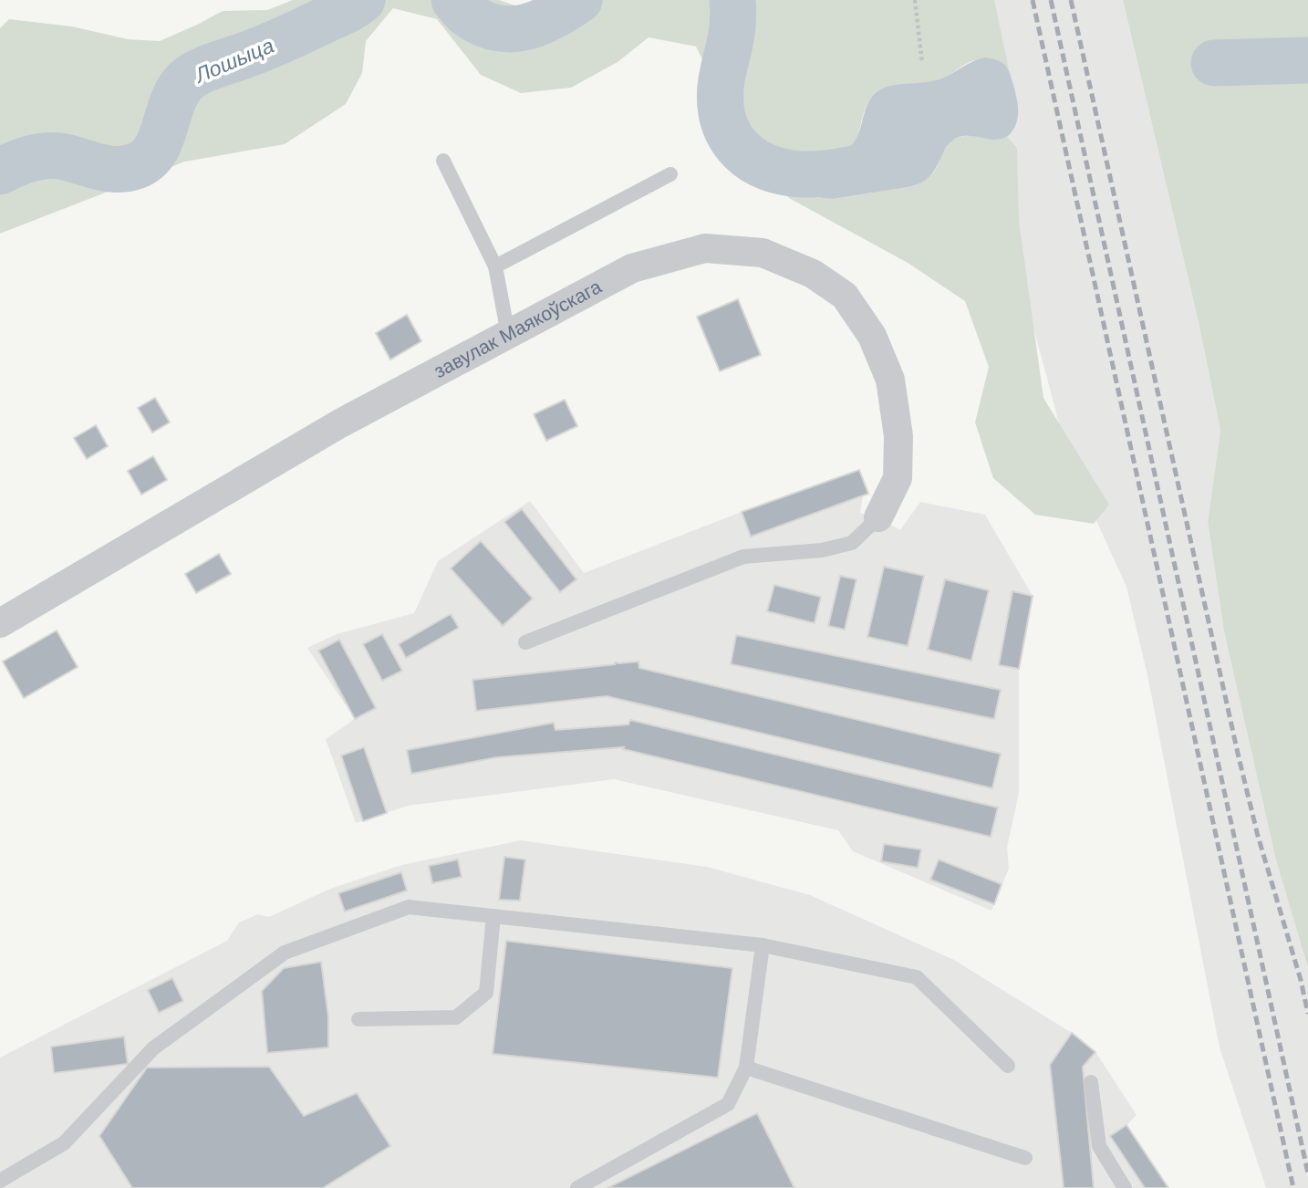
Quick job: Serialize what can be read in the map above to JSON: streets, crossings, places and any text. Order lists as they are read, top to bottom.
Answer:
{
  "streets": {
    "street": ["завулак Маякоўскага"]
  },
  "water": ["Лошыца"]
}
